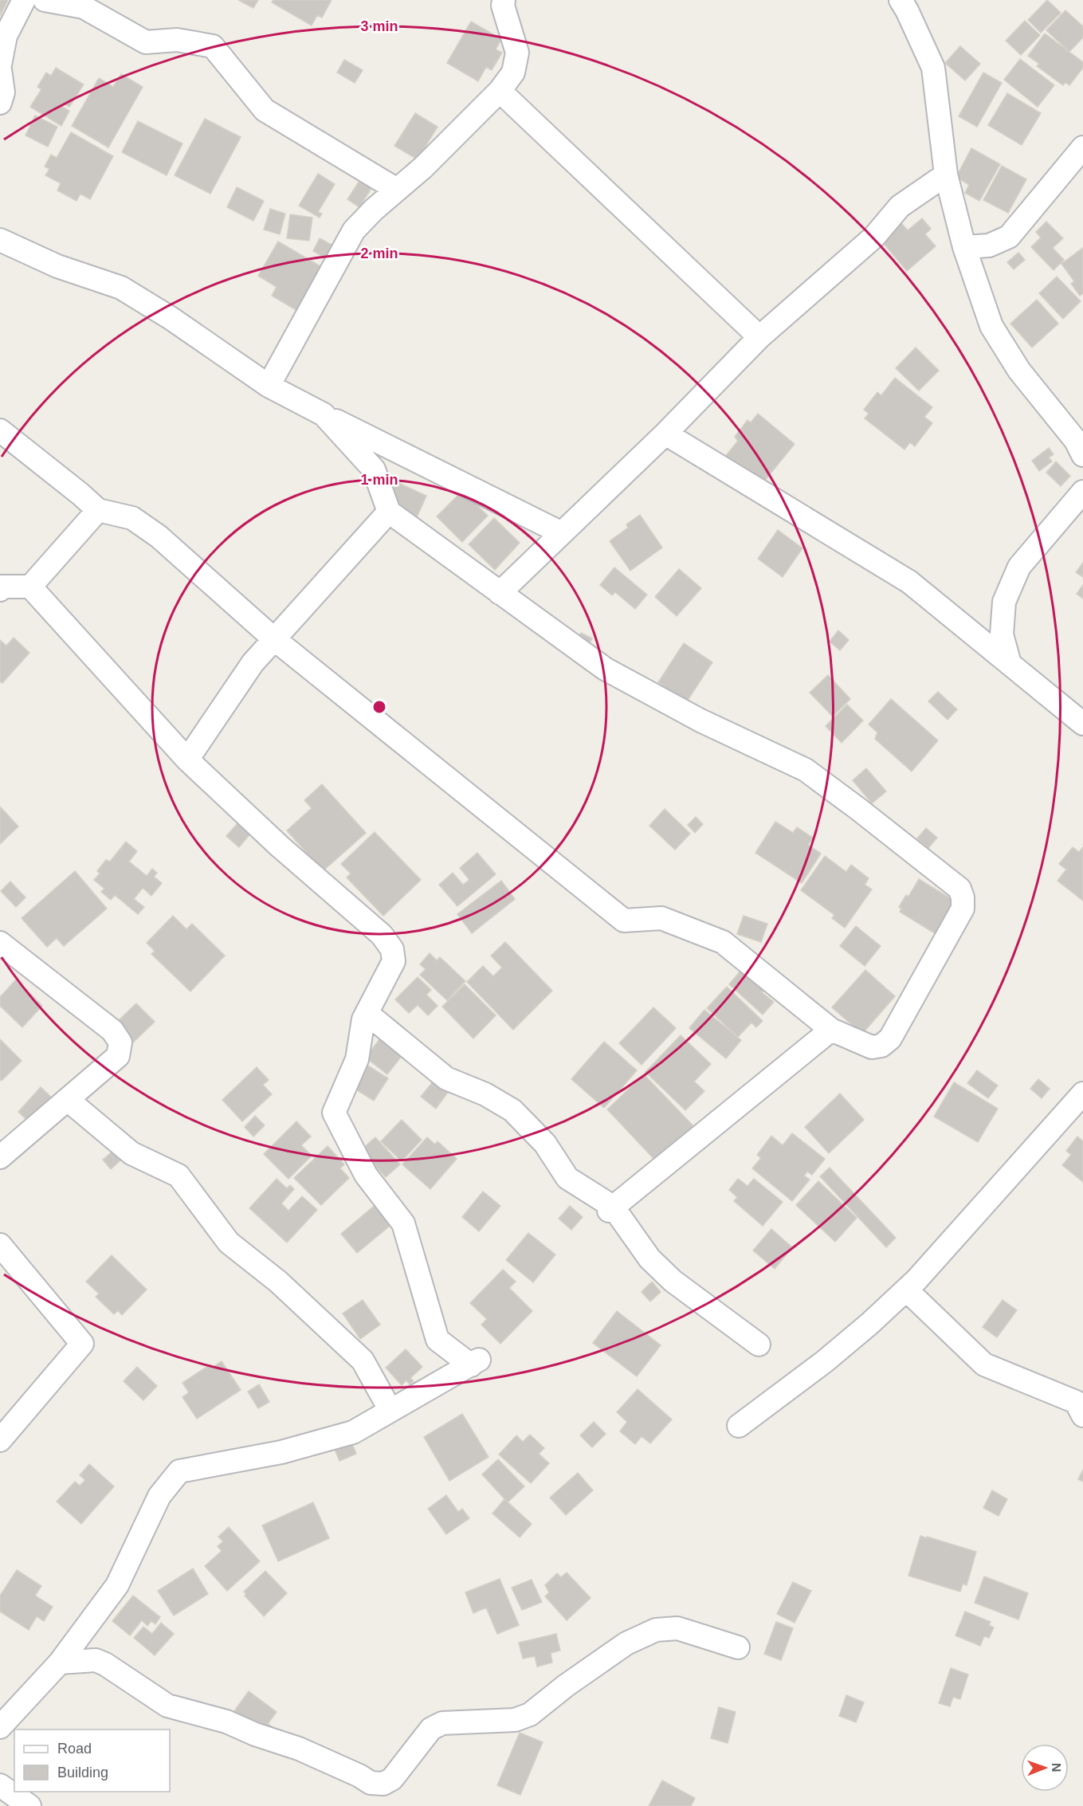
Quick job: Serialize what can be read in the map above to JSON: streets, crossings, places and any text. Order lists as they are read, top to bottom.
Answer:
{
  "legend": ["Road", "Building"],
  "north": "right",
  "rings": ["3 min", "2 min", "1 min"]
}
